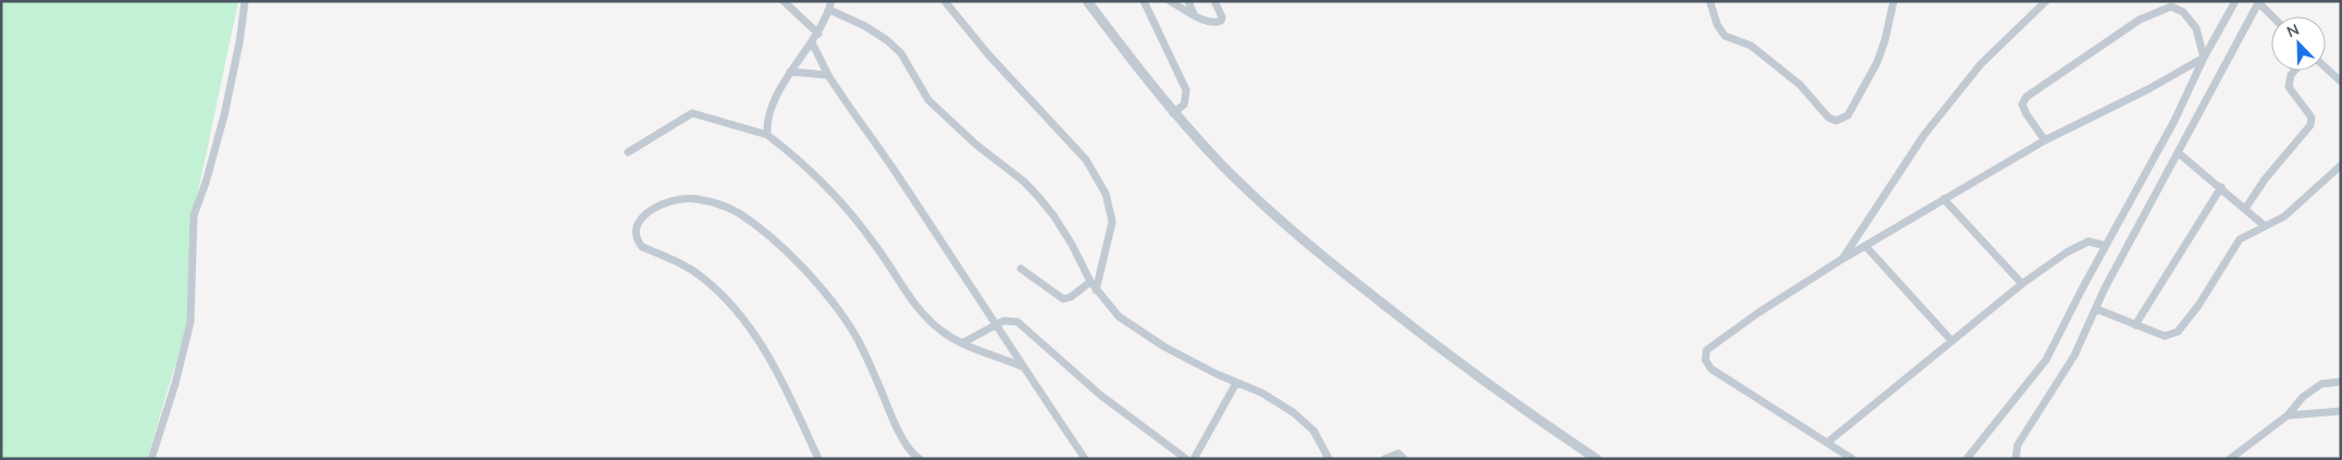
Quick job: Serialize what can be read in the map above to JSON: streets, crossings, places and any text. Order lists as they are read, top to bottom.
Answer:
{
  "north": "top left"
}
